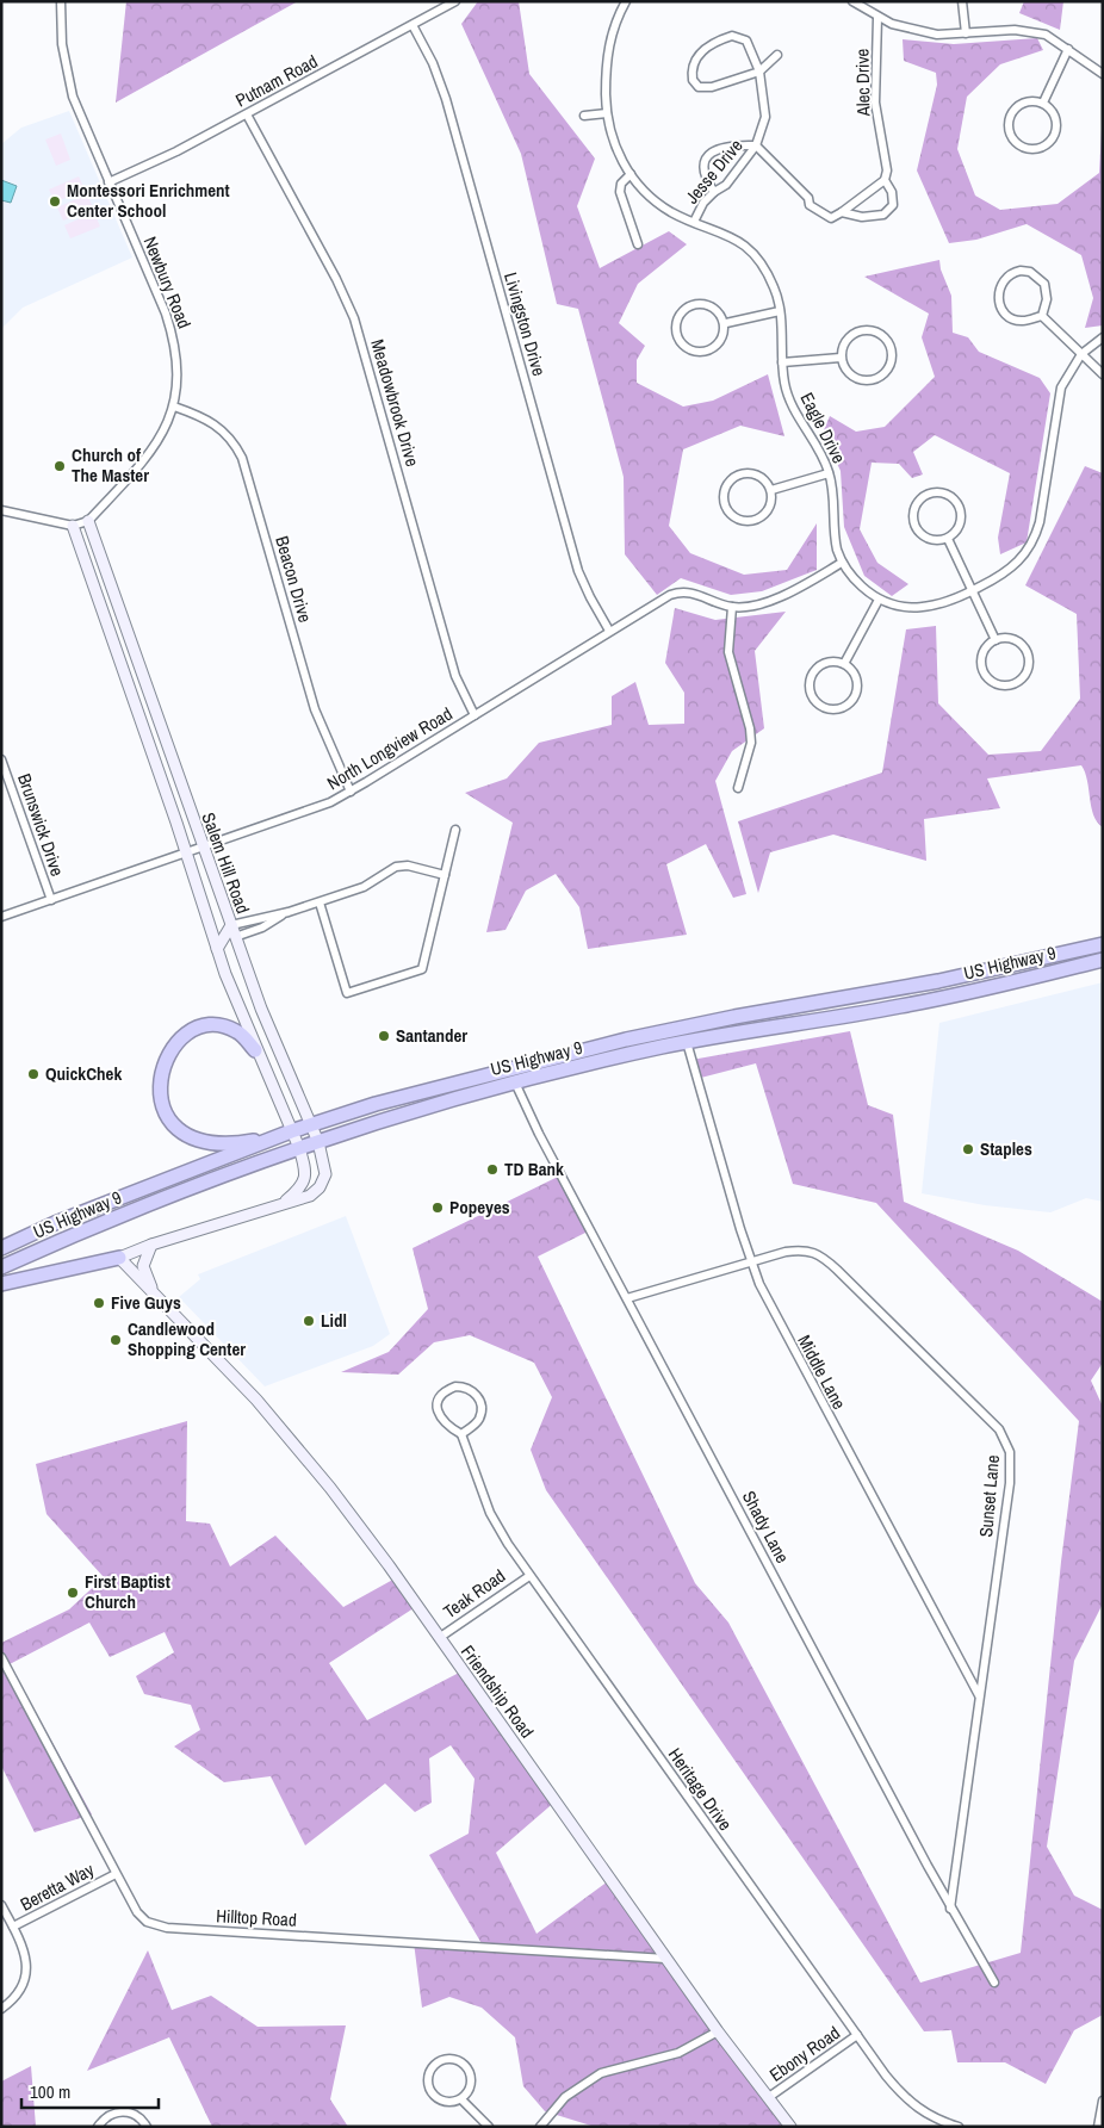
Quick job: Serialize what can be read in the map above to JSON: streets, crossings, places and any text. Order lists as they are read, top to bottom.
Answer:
{
  "streets": {
    "highway": ["US Highway 9"],
    "street": [
      "Putnam Road",
      "Alec Drive",
      "Jesse Drive",
      "Newbury Road",
      "Livingston Drive",
      "Meadowbrook Drive",
      "Eagle Drive",
      "Beacon Drive",
      "North Longview Road",
      "Brunswick Drive",
      "Salem Hill Road",
      "Middle Lane",
      "Sunset Lane",
      "Shady Lane",
      "Teak Road",
      "Friendship Road",
      "Heritage Drive",
      "Beretta Way",
      "Hilltop Road",
      "Ebony Road"
    ]
  },
  "crossings": [
    ["Putnam Road", "Newbury Road"],
    ["Putnam Road", "Livingston Drive"],
    ["Putnam Road", "Meadowbrook Drive"],
    ["Alec Drive", "Jesse Drive"],
    ["Jesse Drive", "Eagle Drive"],
    ["Newbury Road", "Beacon Drive"],
    ["Newbury Road", "Salem Hill Road"],
    ["Livingston Drive", "North Longview Road"],
    ["Meadowbrook Drive", "North Longview Road"],
    ["Beacon Drive", "North Longview Road"],
    ["North Longview Road", "Brunswick Drive"],
    ["North Longview Road", "Salem Hill Road"],
    ["Salem Hill Road", "US Highway 9"],
    ["Salem Hill Road", "Friendship Road"],
    ["US Highway 9", "Middle Lane"],
    ["US Highway 9", "Shady Lane"],
    ["Middle Lane", "Sunset Lane"],
    ["Sunset Lane", "Shady Lane"],
    ["Teak Road", "Friendship Road"],
    ["Teak Road", "Heritage Drive"],
    ["Friendship Road", "Hilltop Road"],
    ["Friendship Road", "Ebony Road"],
    ["Heritage Drive", "Ebony Road"],
    ["Beretta Way", "Hilltop Road"]
  ],
  "places": [
    "Montessori Enrichment Center School",
    "Church of The Master",
    "Santander",
    "QuickChek",
    "Staples",
    "TD Bank",
    "Popeyes",
    "Five Guys",
    "Lidl",
    "Candlewood Shopping Center",
    "First Baptist Church"
  ],
  "scale_bar": "100 m"
}
